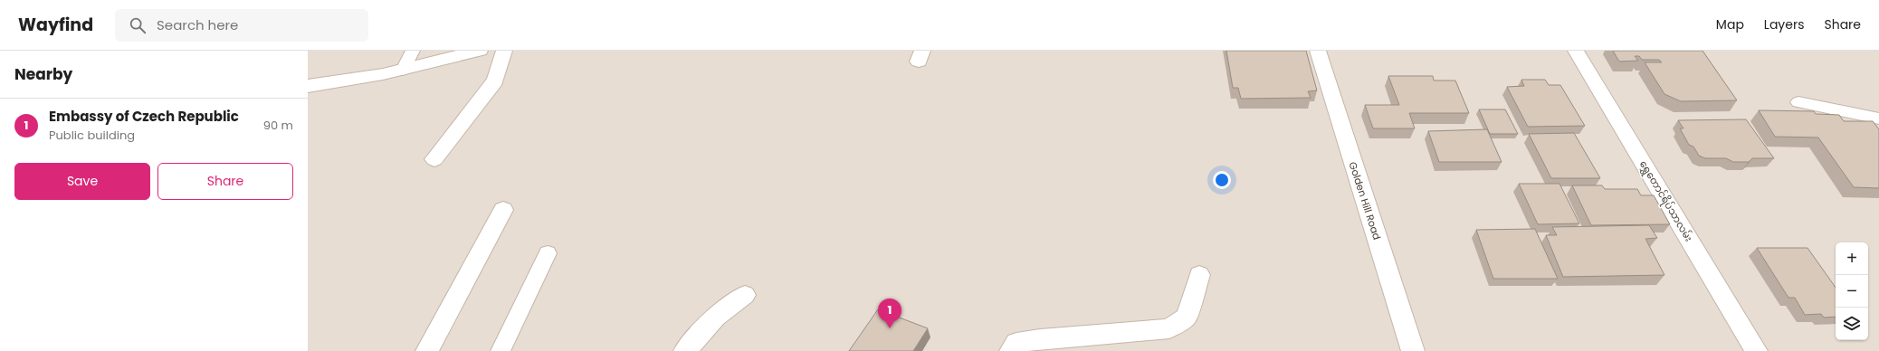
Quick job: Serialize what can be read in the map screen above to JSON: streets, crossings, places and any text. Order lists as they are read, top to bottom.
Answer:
{
  "streets": {
    "street": ["Golden Hill Road", "ရွှေတောင်ရိပ်သာလမ်း"]
  },
  "page": {
    "header": "Wayfind",
    "search": "Search here",
    "nav": ["Map", "Layers", "Share"],
    "heading": "Nearby",
    "list": [
      {
        "mark": "1",
        "name": "Embassy of Czech Republic",
        "note": "Public building",
        "value": "90 m"
      }
    ],
    "buttons": ["Save", "Share"],
    "map_buttons": ["+", "−"],
    "pins": "1"
  }
}
